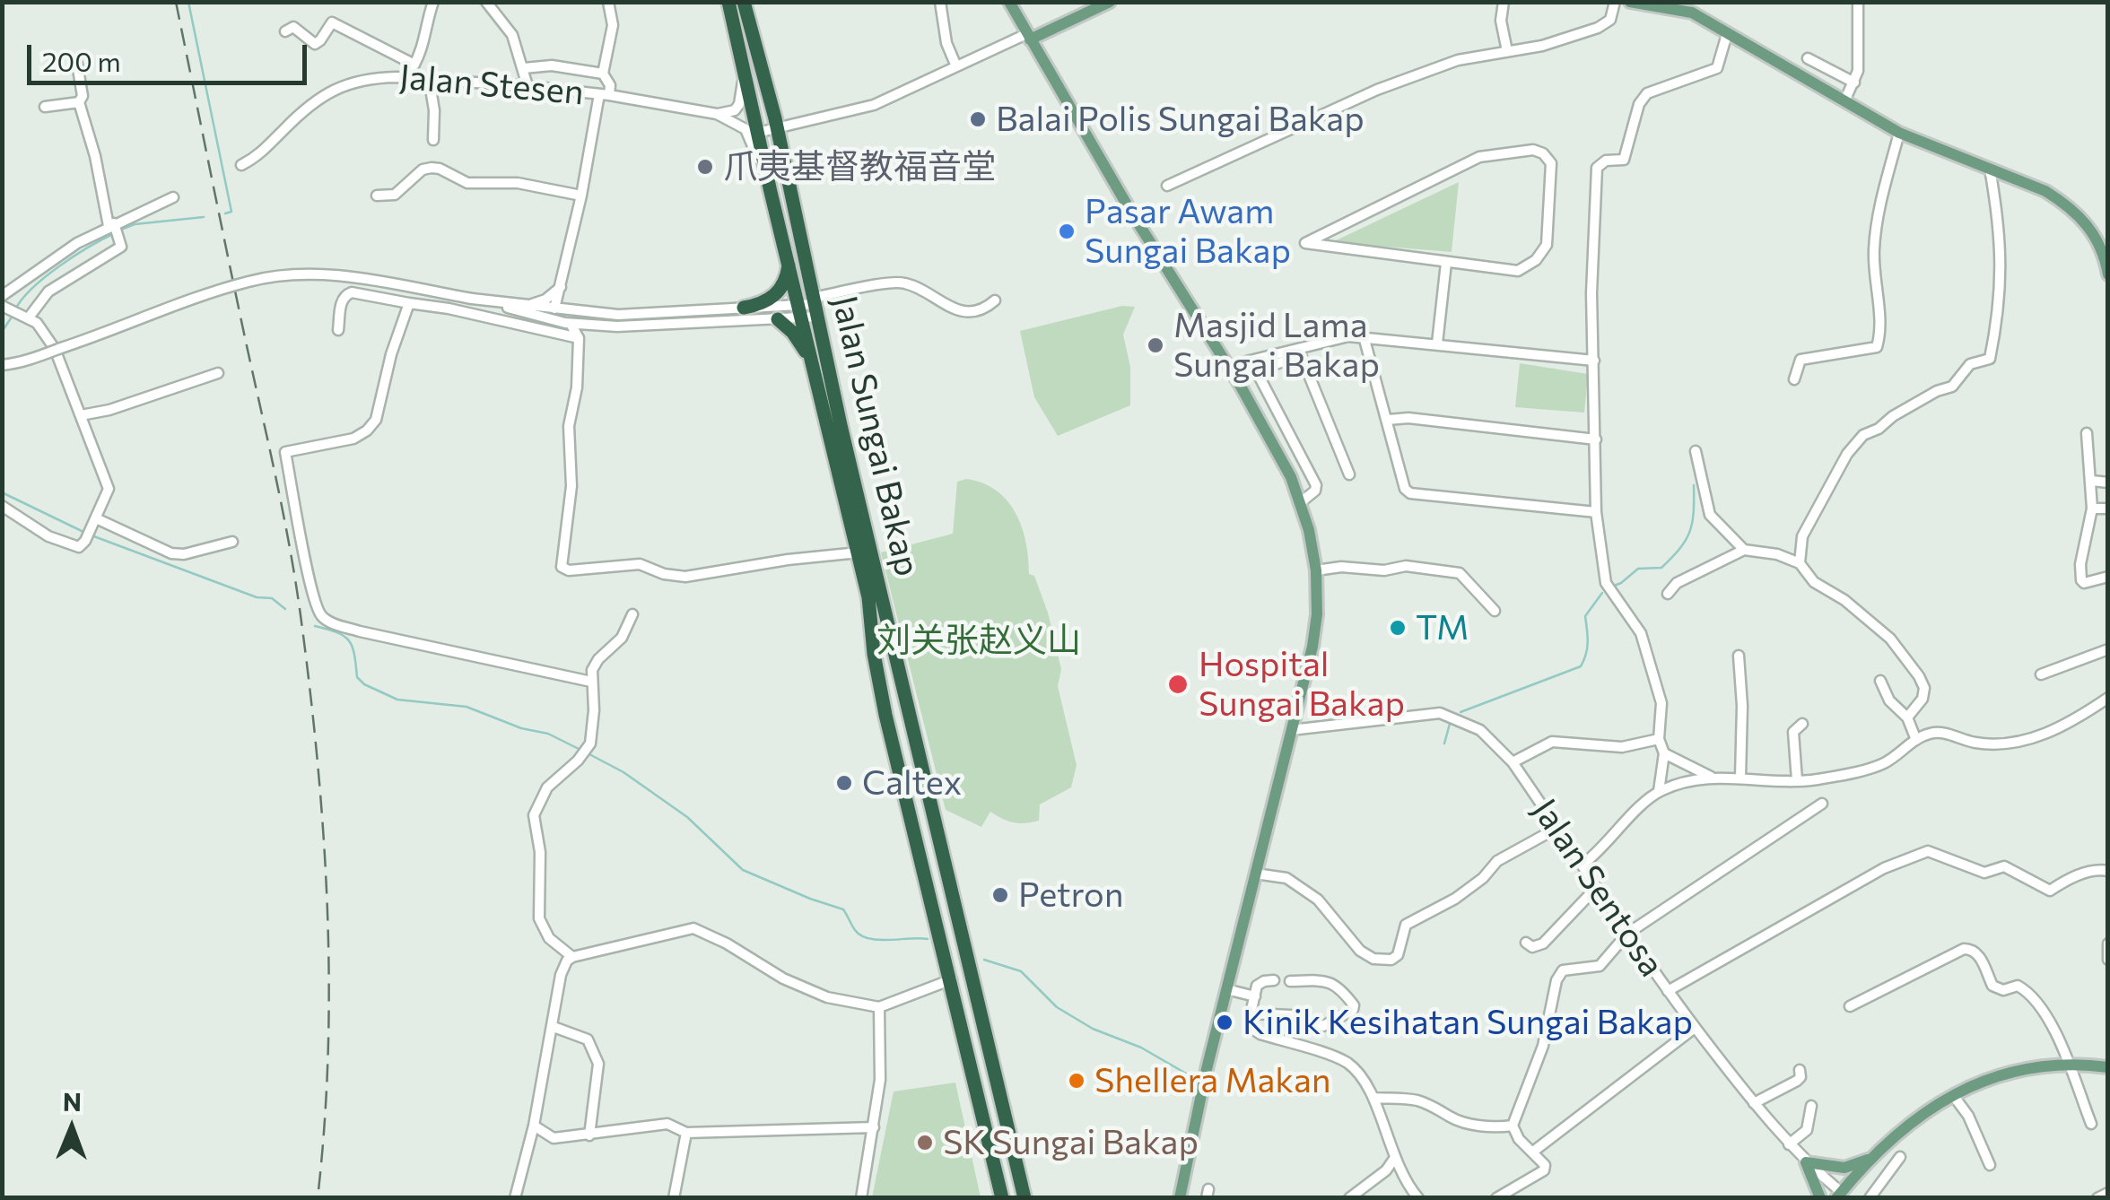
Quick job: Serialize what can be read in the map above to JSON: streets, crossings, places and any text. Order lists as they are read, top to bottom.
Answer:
{
  "streets": {
    "highway": ["Jalan Sungai Bakap"],
    "street": ["Jalan Stesen", "Jalan Sentosa"]
  },
  "crossings": [
    ["Jalan Stesen", "Jalan Sungai Bakap"]
  ],
  "parks": ["刘关张赵义山"],
  "places": [
    "Balai Polis Sungai Bakap",
    "爪夷基督教福音堂",
    "Pasar Awam Sungai Bakap",
    "Masjid Lama Sungai Bakap",
    "TM",
    "Hospital Sungai Bakap",
    "Caltex",
    "Petron",
    "Kinik Kesihatan Sungai Bakap",
    "Shellera Makan",
    "SK Sungai Bakap"
  ],
  "scale_bar": "200 m",
  "north": "top"
}
